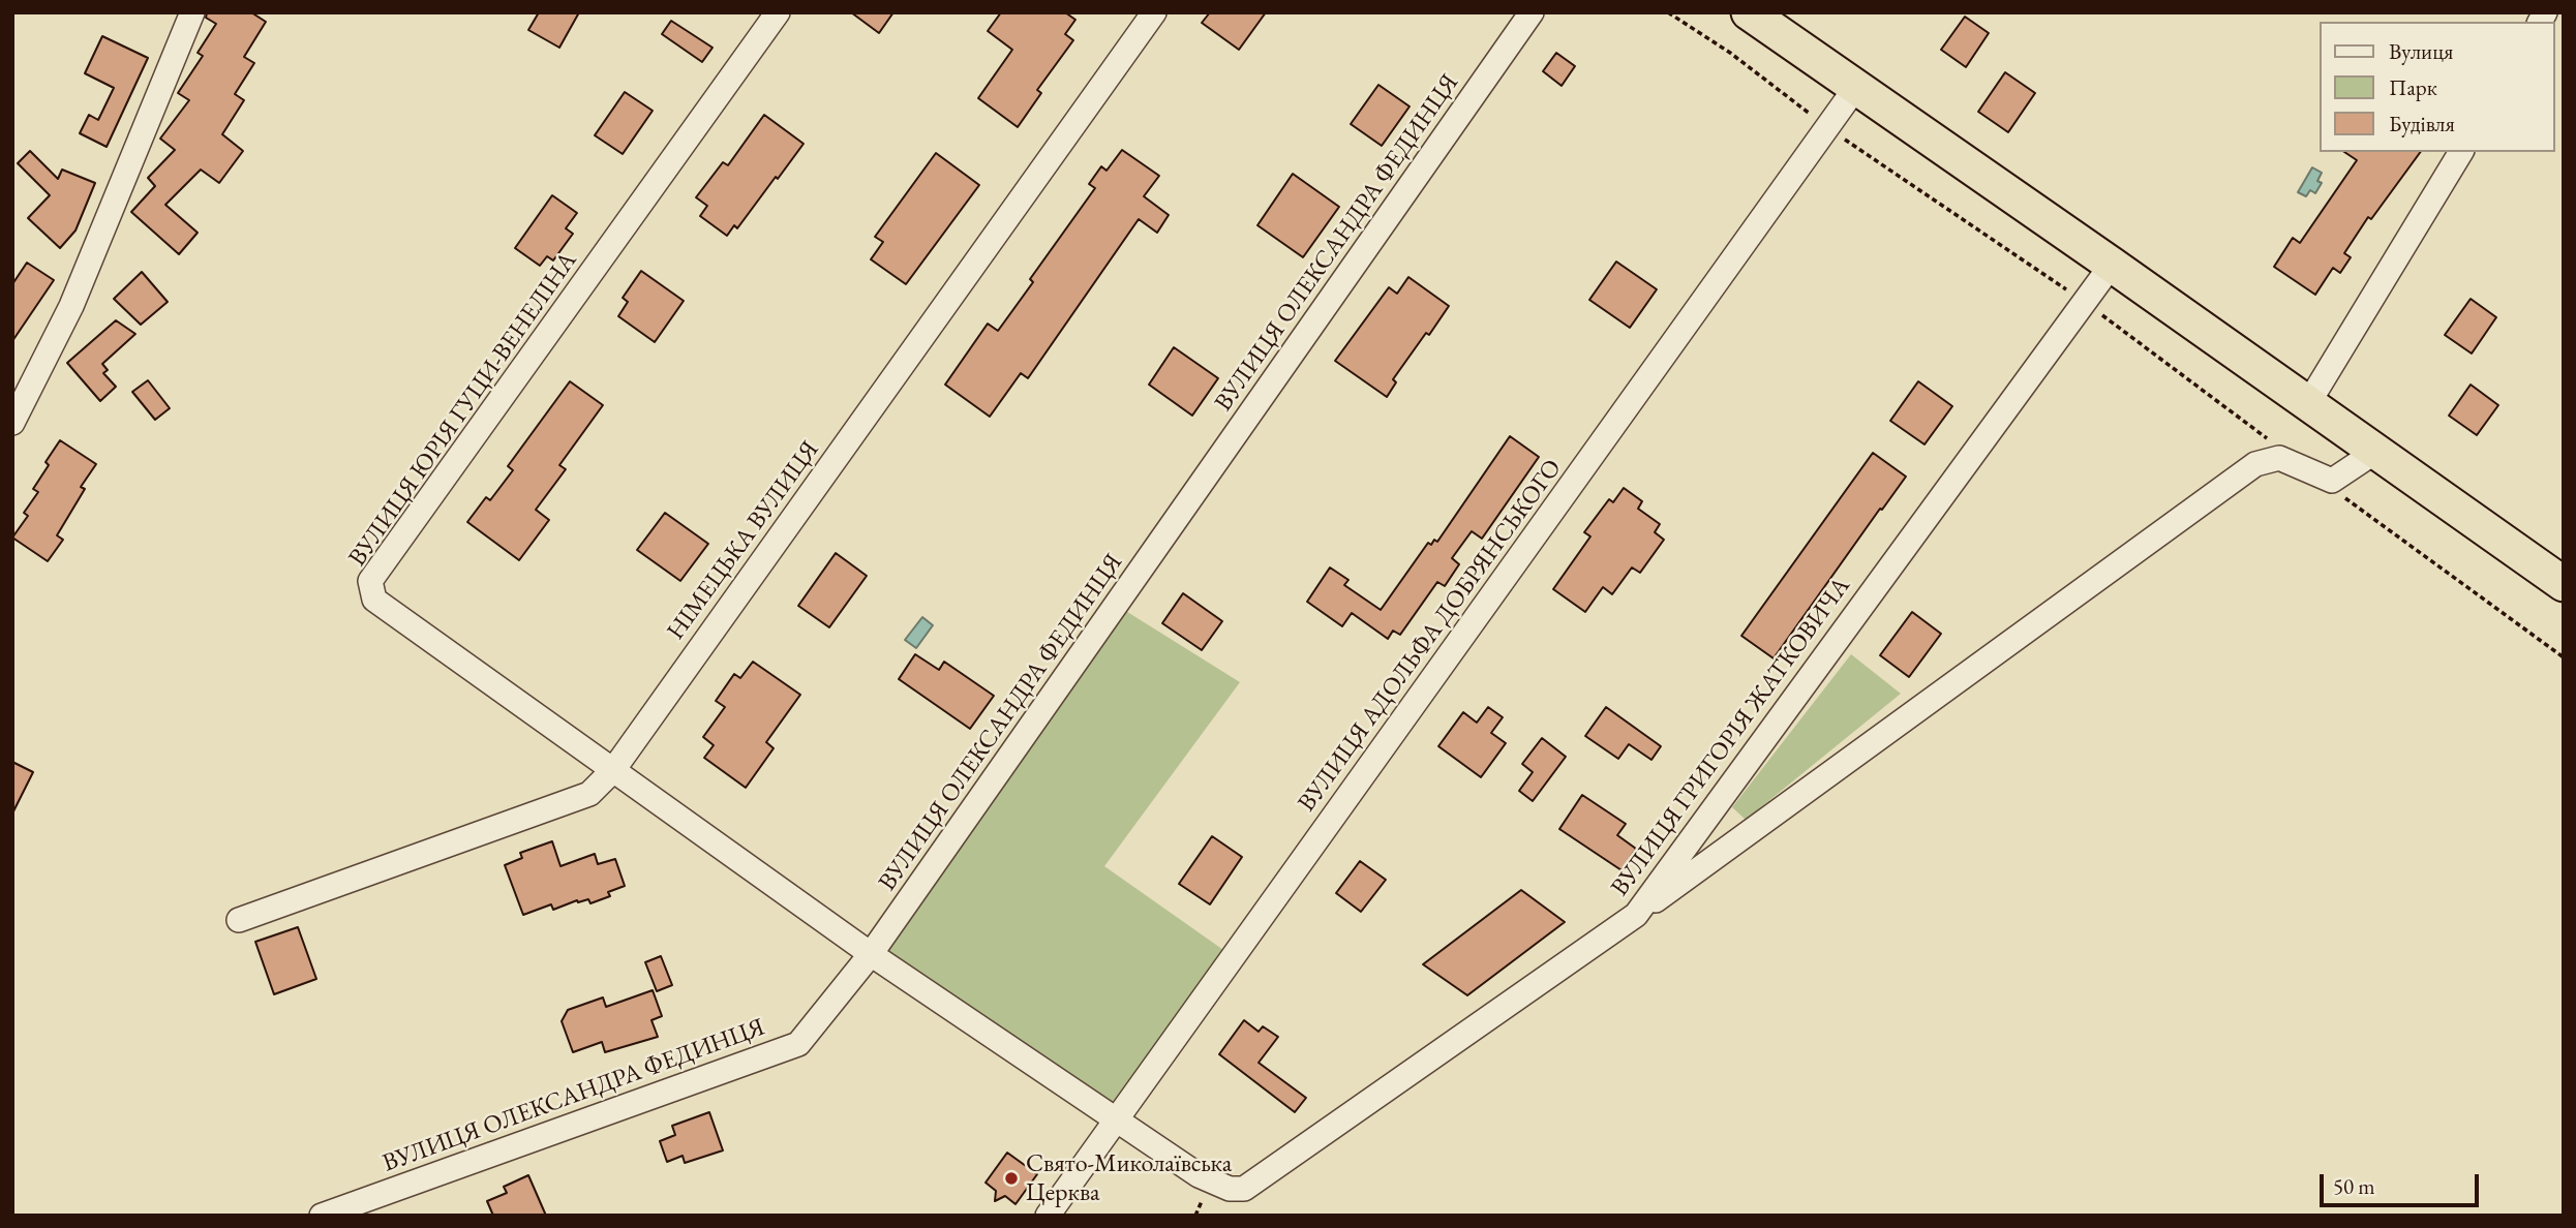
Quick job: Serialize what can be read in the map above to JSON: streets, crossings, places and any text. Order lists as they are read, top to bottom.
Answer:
{
  "streets": {
    "street": [
      "ВУЛИЦЯ ОЛЕКСАНДРА ФЕДИНЦЯ",
      "ВУЛИЦЯ ЮРІЯ ГУЦИ-ВЕНЕЛІНА",
      "НІМЕЦЬКА ВУЛИЦЯ",
      "ВУЛИЦЯ АДОЛЬФА ДОБРЯНСЬКОГО",
      "ВУЛИЦЯ ГРИГОРІЯ ЖАТКОВИЧА"
    ]
  },
  "crossings": [
    ["ВУЛИЦЯ ОЛЕКСАНДРА ФЕДИНЦЯ", "ВУЛИЦЯ ЮРІЯ ГУЦИ-ВЕНЕЛІНА"],
    ["ВУЛИЦЯ ОЛЕКСАНДРА ФЕДИНЦЯ", "ВУЛИЦЯ ГРИГОРІЯ ЖАТКОВИЧА"],
    ["ВУЛИЦЯ ЮРІЯ ГУЦИ-ВЕНЕЛІНА", "НІМЕЦЬКА ВУЛИЦЯ"],
    ["ВУЛИЦЯ ЮРІЯ ГУЦИ-ВЕНЕЛІНА", "ВУЛИЦЯ ГРИГОРІЯ ЖАТКОВИЧА"],
    ["ВУЛИЦЯ АДОЛЬФА ДОБРЯНСЬКОГО", "ВУЛИЦЯ ГРИГОРІЯ ЖАТКОВИЧА"]
  ],
  "places": ["Свято-Миколаївська Церква"],
  "legend": ["Вулиця", "Парк", "Будівля"],
  "scale_bar": "50 m"
}
